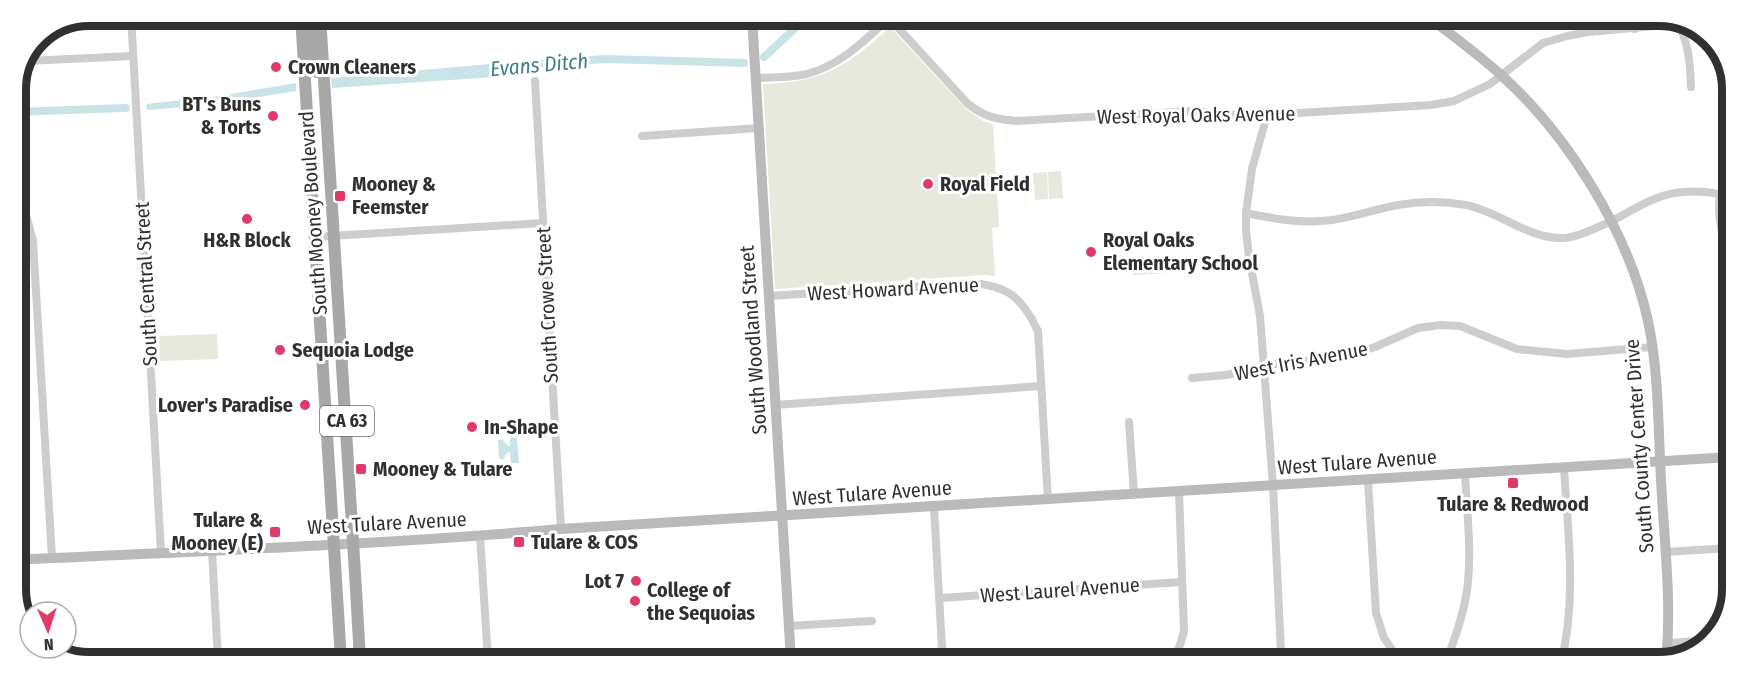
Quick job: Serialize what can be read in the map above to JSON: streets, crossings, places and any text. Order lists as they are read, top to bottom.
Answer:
{
  "streets": {
    "main road": ["South Mooney Boulevard", "CA 63"],
    "street": [
      "West Royal Oaks Avenue",
      "South Central Street",
      "West Howard Avenue",
      "South Crowe Street",
      "South Woodland Street",
      "West Iris Avenue",
      "South County Center Drive",
      "West Tulare Avenue",
      "West Laurel Avenue"
    ]
  },
  "crossings": [
    ["West Royal Oaks Avenue", "South County Center Drive"],
    ["South Mooney Boulevard", "West Tulare Avenue"],
    ["South Central Street", "West Tulare Avenue"],
    ["West Howard Avenue", "South Woodland Street"],
    ["South Crowe Street", "West Tulare Avenue"],
    ["South Woodland Street", "West Tulare Avenue"],
    ["West Iris Avenue", "South County Center Drive"],
    ["South County Center Drive", "West Tulare Avenue"]
  ],
  "water": ["Evans Ditch"],
  "places": {
    "other": [
      "Crown Cleaners",
      "BT's Buns & Torts",
      "Royal Field",
      "H&R Block",
      "Royal Oaks Elementary School",
      "Sequoia Lodge",
      "Lover's Paradise",
      "In-Shape",
      "Lot 7",
      "College of the Sequoias"
    ],
    "transit": [
      "Mooney & Feemster",
      "Mooney & Tulare",
      "Tulare & Redwood",
      "Tulare & Mooney (E)",
      "Tulare & COS"
    ]
  },
  "north": "bottom"
}
